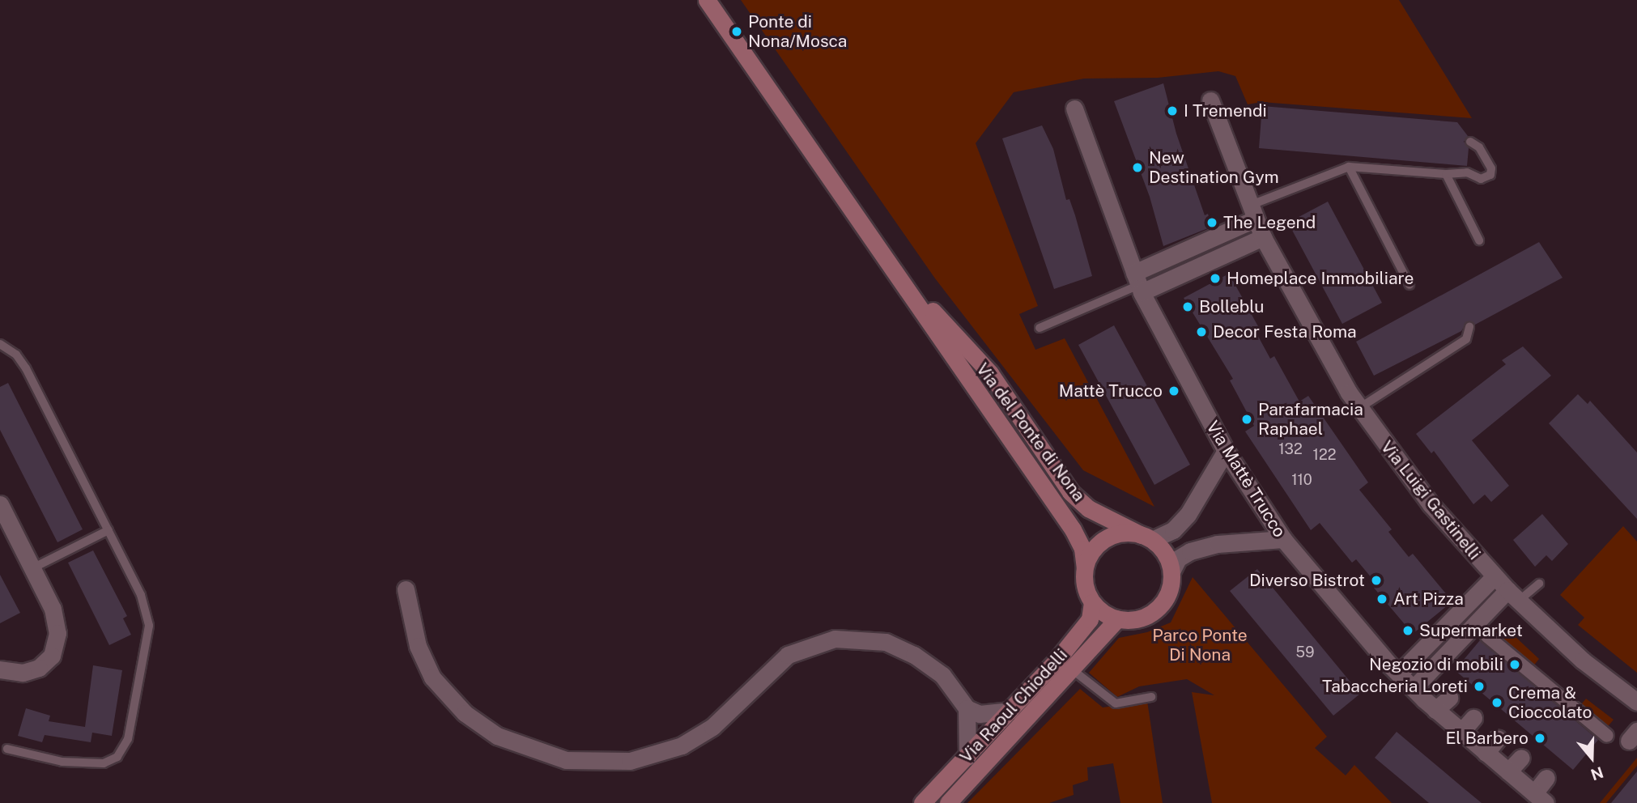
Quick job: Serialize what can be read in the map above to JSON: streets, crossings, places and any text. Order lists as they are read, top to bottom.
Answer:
{
  "streets": {
    "main road": ["Via del Ponte di Nona", "Via Raoul Chiodelli"],
    "street": ["Via Mattè Trucco", "Via Luigi Gastinelli"]
  },
  "crossings": [
    ["Via del Ponte di Nona", "Via Raoul Chiodelli"]
  ],
  "parks": ["Parco Ponte Di Nona"],
  "places": [
    "Ponte di Nona/Mosca",
    "I Tremendi",
    "New Destination Gym",
    "The Legend",
    "Homeplace Immobiliare",
    "Bolleblu",
    "Decor Festa Roma",
    "Mattè Trucco",
    "Parafarmacia Raphael",
    "Diverso Bistrot",
    "Art Pizza",
    "Supermarket",
    "Negozio di mobili",
    "Tabaccheria Loreti",
    "Crema & Cioccolato",
    "El Barbero"
  ],
  "house_numbers": [
    "132",
    "122",
    "110",
    "59"
  ],
  "north": "bottom"
}
